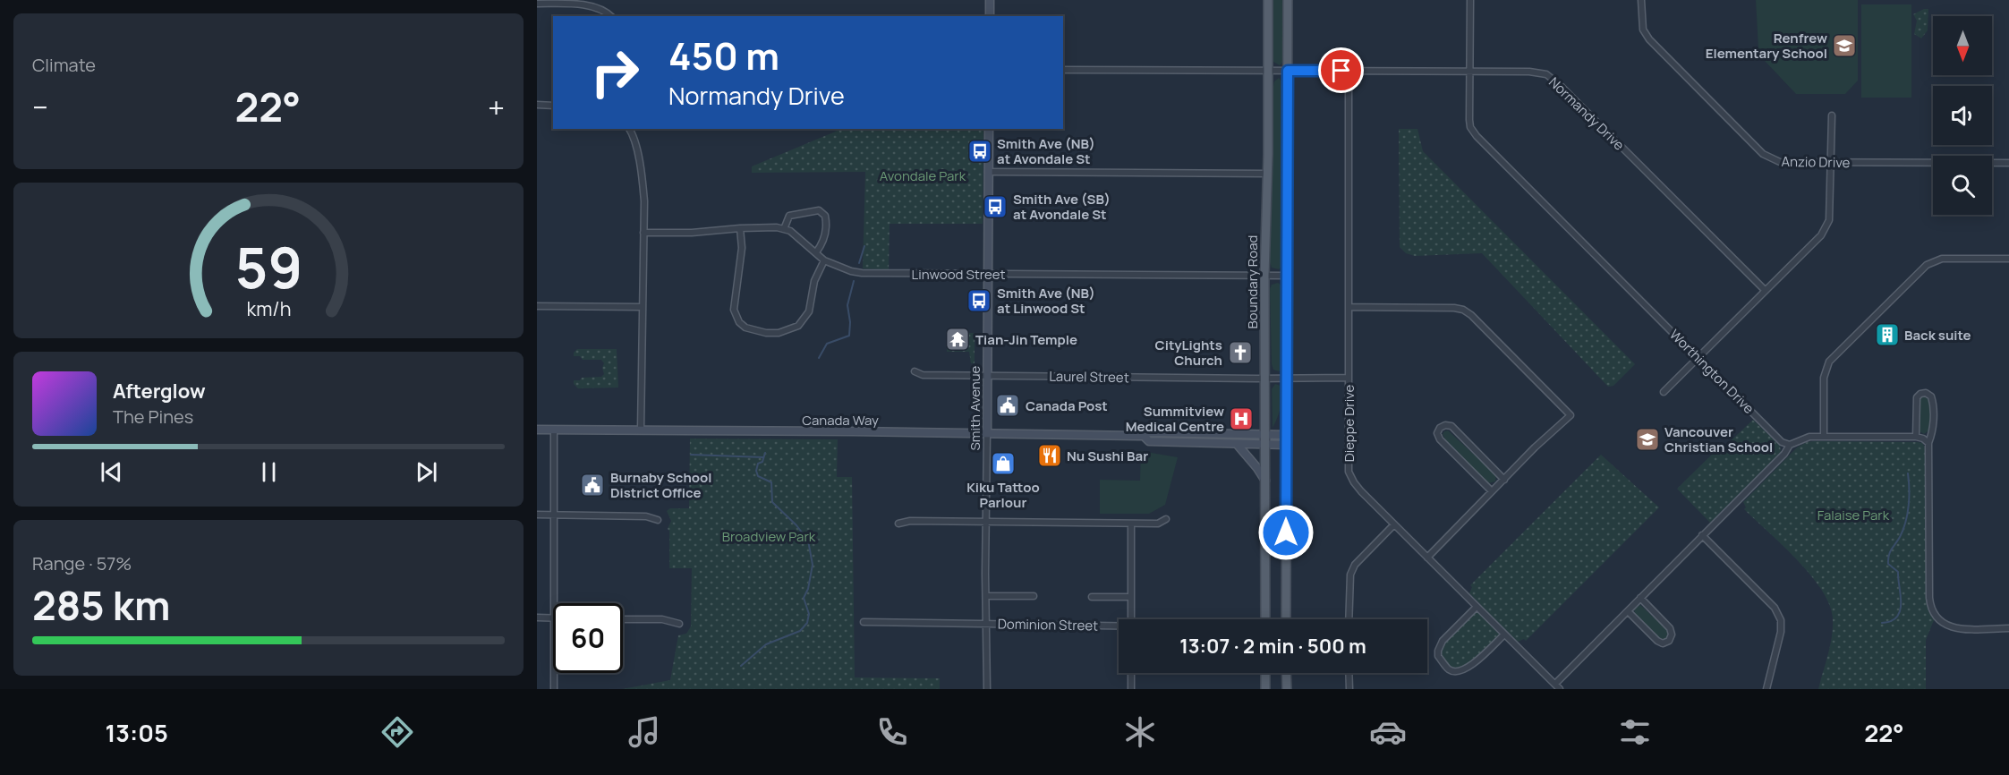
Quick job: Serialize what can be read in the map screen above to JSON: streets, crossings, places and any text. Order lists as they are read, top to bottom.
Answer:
{
  "streets": {
    "main road": ["Boundary Road", "Smith Avenue", "Canada Way"],
    "street": [
      "Normandy Drive",
      "Anzio Drive",
      "Linwood Street",
      "Worthington Drive",
      "Laurel Street",
      "Dieppe Drive",
      "Dominion Street"
    ]
  },
  "crossings": [
    ["Normandy Drive", "Boundary Road"],
    ["Normandy Drive", "Worthington Drive"],
    ["Normandy Drive", "Dieppe Drive"],
    ["Linwood Street", "Boundary Road"],
    ["Linwood Street", "Smith Avenue"],
    ["Boundary Road", "Laurel Street"],
    ["Boundary Road", "Canada Way"],
    ["Laurel Street", "Smith Avenue"],
    ["Laurel Street", "Dieppe Drive"],
    ["Smith Avenue", "Canada Way"],
    ["Smith Avenue", "Dominion Street"]
  ],
  "parks": ["Avondale Park", "Falaise Park", "Broadview Park"],
  "places": {
    "school or university": ["Renfrew Elementary School", "Vancouver Christian School"],
    "bus stop": ["Smith Ave (NB) at Avondale St", "Smith Ave (SB) at Avondale St", "Smith Ave (NB) at Linwood St"],
    "building": ["Back suite"],
    "temple": ["Tian-Jin Temple"],
    "church": ["CityLights Church"],
    "public building": ["Canada Post", "Burnaby School District Office"],
    "hospital": ["Summitview Medical Centre"],
    "restaurant": ["Nu Sushi Bar"],
    "shop": ["Kiku Tattoo Parlour"]
  },
  "north": "bottom",
  "page": {
    "tile": [
      "Climate",
      ["Range · 57%", "285 km"]
    ],
    "turn": ["450 m", "Normandy Drive"],
    "heat": ["−", "22°", "+"],
    "song": ["Afterglow", "The Pines"],
    "limit": "60",
    "trip": "13:07 · 2 min · 500 m",
    "tabs": ["13:05", "22°"],
    "gauge": ["59", "km/h"]
  }
}
